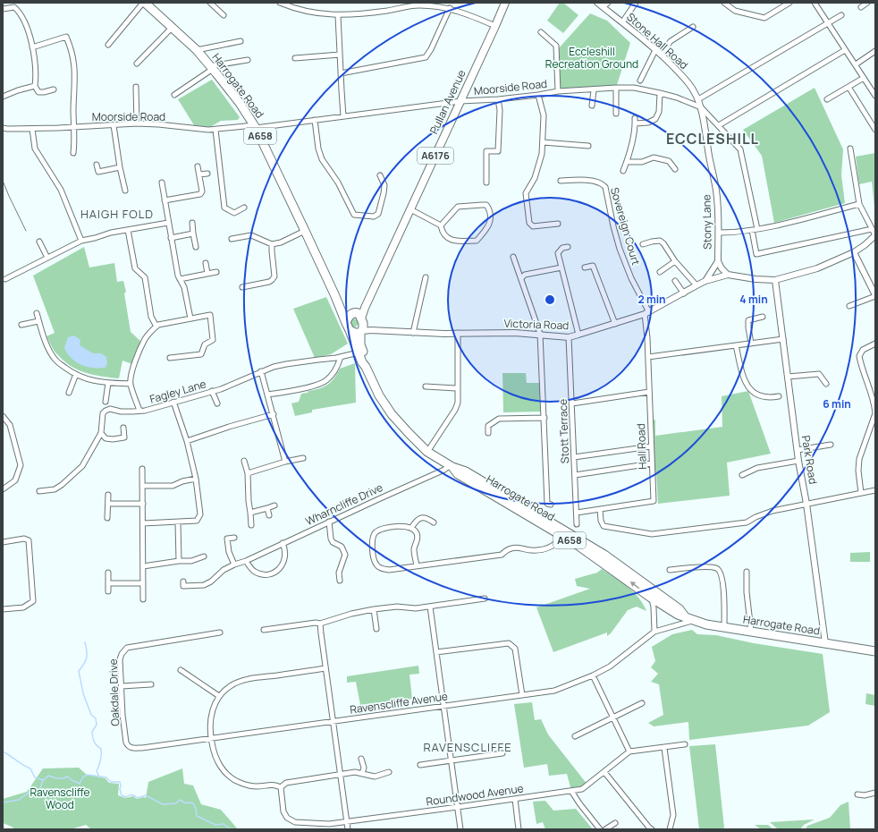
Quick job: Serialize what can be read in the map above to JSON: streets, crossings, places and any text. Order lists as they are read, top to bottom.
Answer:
{
  "streets": {
    "highway": ["Harrogate Road", "A658"],
    "main road": ["Pullan Avenue", "A6176"],
    "street": [
      "Stone Hall Road",
      "Moorside Road",
      "Stony Lane",
      "Sovereign Court",
      "Victoria Road",
      "Fagley Lane",
      "Stott Terrace",
      "Hall Road",
      "Park Road",
      "Wharncliffe Drive",
      "Oakdale Drive",
      "Ravenscliffe Avenue",
      "Roundwood Avenue"
    ]
  },
  "crossings": [
    ["Stone Hall Road", "Stony Lane"],
    ["Harrogate Road", "Moorside Road"],
    ["Harrogate Road", "Pullan Avenue"],
    ["Harrogate Road", "A658"],
    ["Harrogate Road", "Victoria Road"],
    ["Harrogate Road", "Fagley Lane"],
    ["Harrogate Road", "Park Road"],
    ["Harrogate Road", "Wharncliffe Drive"],
    ["Harrogate Road", "Ravenscliffe Avenue"],
    ["Moorside Road", "Pullan Avenue"],
    ["Moorside Road", "Stony Lane"],
    ["Pullan Avenue", "A658"],
    ["Pullan Avenue", "Victoria Road"],
    ["A658", "Victoria Road"],
    ["Stony Lane", "Victoria Road"],
    ["Sovereign Court", "Victoria Road"],
    ["Sovereign Court", "Hall Road"],
    ["Victoria Road", "Stott Terrace"],
    ["Victoria Road", "Hall Road"],
    ["Victoria Road", "Park Road"],
    ["Stott Terrace", "Hall Road"],
    ["Oakdale Drive", "Ravenscliffe Avenue"]
  ],
  "districts": ["ECCLESHILL", "HAIGH FOLD", "RAVENSCLIFFE"],
  "parks": ["Eccleshill Recreation Ground", "Ravenscliffe Wood"],
  "rings": ["2 min", "4 min", "6 min"]
}
